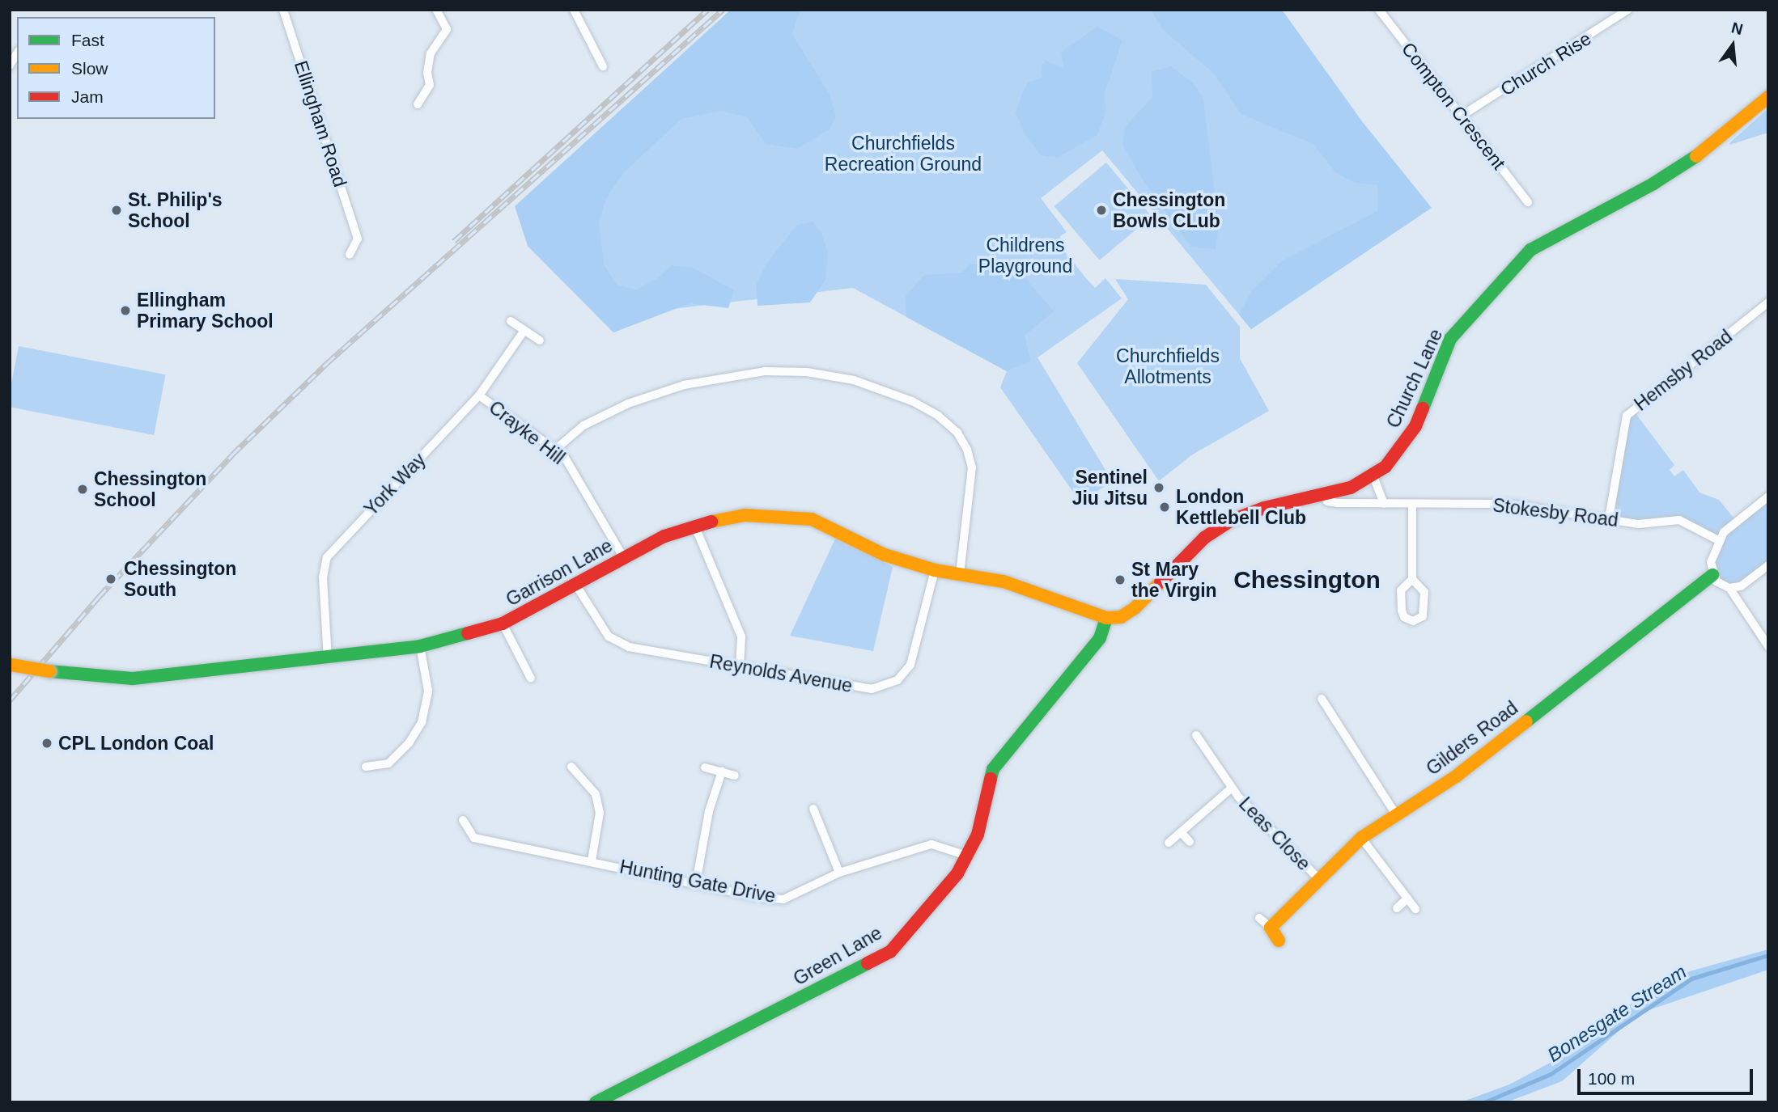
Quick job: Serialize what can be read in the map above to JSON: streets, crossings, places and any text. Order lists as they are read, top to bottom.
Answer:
{
  "streets": {
    "street": [
      "Church Rise",
      "Compton Crescent",
      "Ellingham Road",
      "Hemsby Road",
      "Church Lane",
      "Crayke Hill",
      "York Way",
      "Stokesby Road",
      "Garrison Lane",
      "Reynolds Avenue",
      "Gilders Road",
      "Leas Close",
      "Hunting Gate Drive",
      "Green Lane"
    ]
  },
  "crossings": [
    ["Church Rise", "Compton Crescent"],
    ["Hemsby Road", "Stokesby Road"],
    ["Church Lane", "Stokesby Road"],
    ["Church Lane", "Garrison Lane"],
    ["Church Lane", "Green Lane"],
    ["Crayke Hill", "York Way"],
    ["Crayke Hill", "Garrison Lane"],
    ["York Way", "Garrison Lane"],
    ["Garrison Lane", "Reynolds Avenue"],
    ["Garrison Lane", "Green Lane"],
    ["Gilders Road", "Leas Close"],
    ["Hunting Gate Drive", "Green Lane"]
  ],
  "districts": ["Chessington"],
  "water": ["Bonesgate Stream"],
  "parks": ["Churchfields Recreation Ground", "Childrens Playground", "Churchfields Allotments"],
  "places": [
    "St. Philip's School",
    "Chessington Bowls CLub",
    "Ellingham Primary School",
    "Sentinel Jiu Jitsu",
    "Chessington School",
    "London Kettlebell Club",
    "Chessington South",
    "St Mary the Virgin",
    "CPL London Coal"
  ],
  "legend": ["Fast", "Slow", "Jam"],
  "scale_bar": "100 m",
  "north": "top"
}
